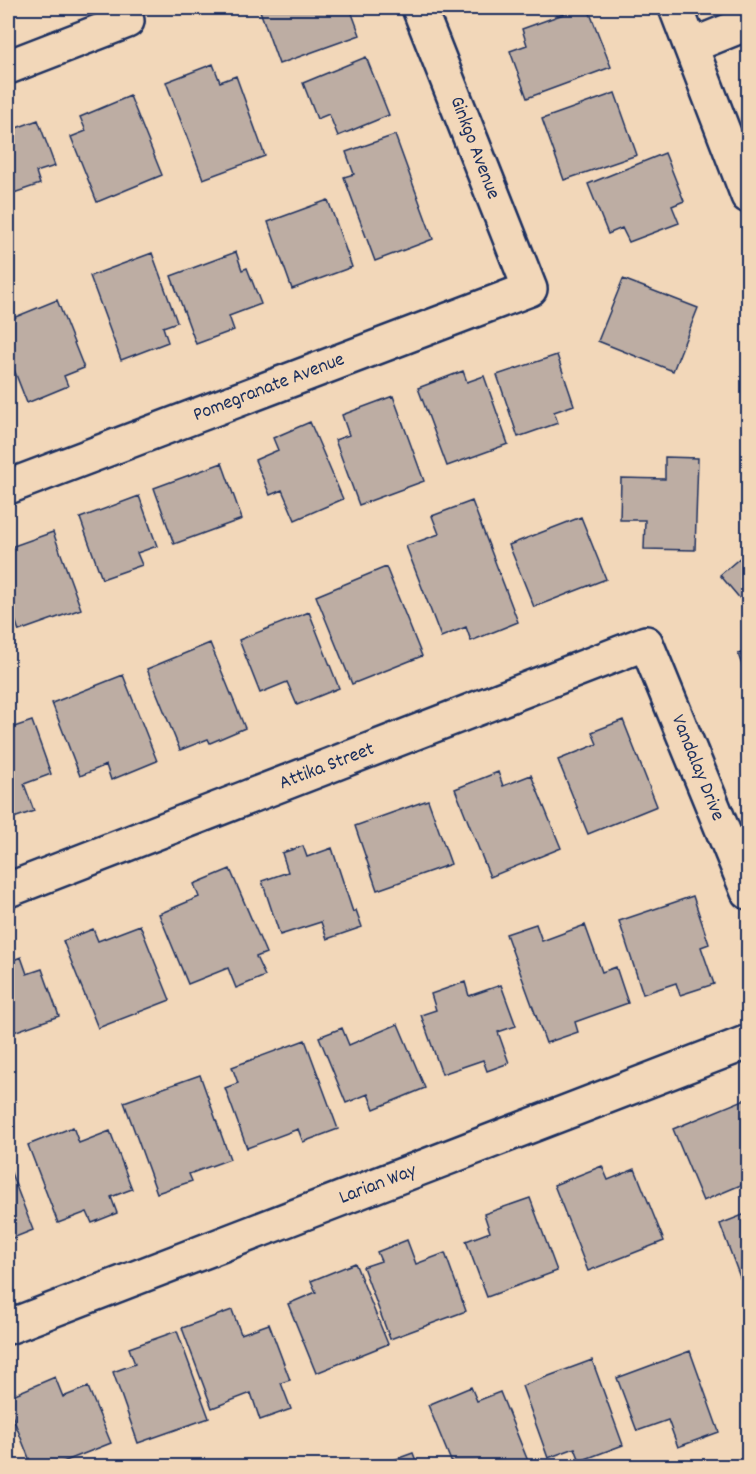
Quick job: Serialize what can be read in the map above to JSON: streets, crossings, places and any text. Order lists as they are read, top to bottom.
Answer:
{
  "streets": {
    "street": [
      "Ginkgo Avenue",
      "Pomegranate Avenue",
      "Attika Street",
      "Vandalay Drive",
      "Larian Way"
    ]
  },
  "crossings": [
    ["Ginkgo Avenue", "Pomegranate Avenue"],
    ["Attika Street", "Vandalay Drive"]
  ]
}
